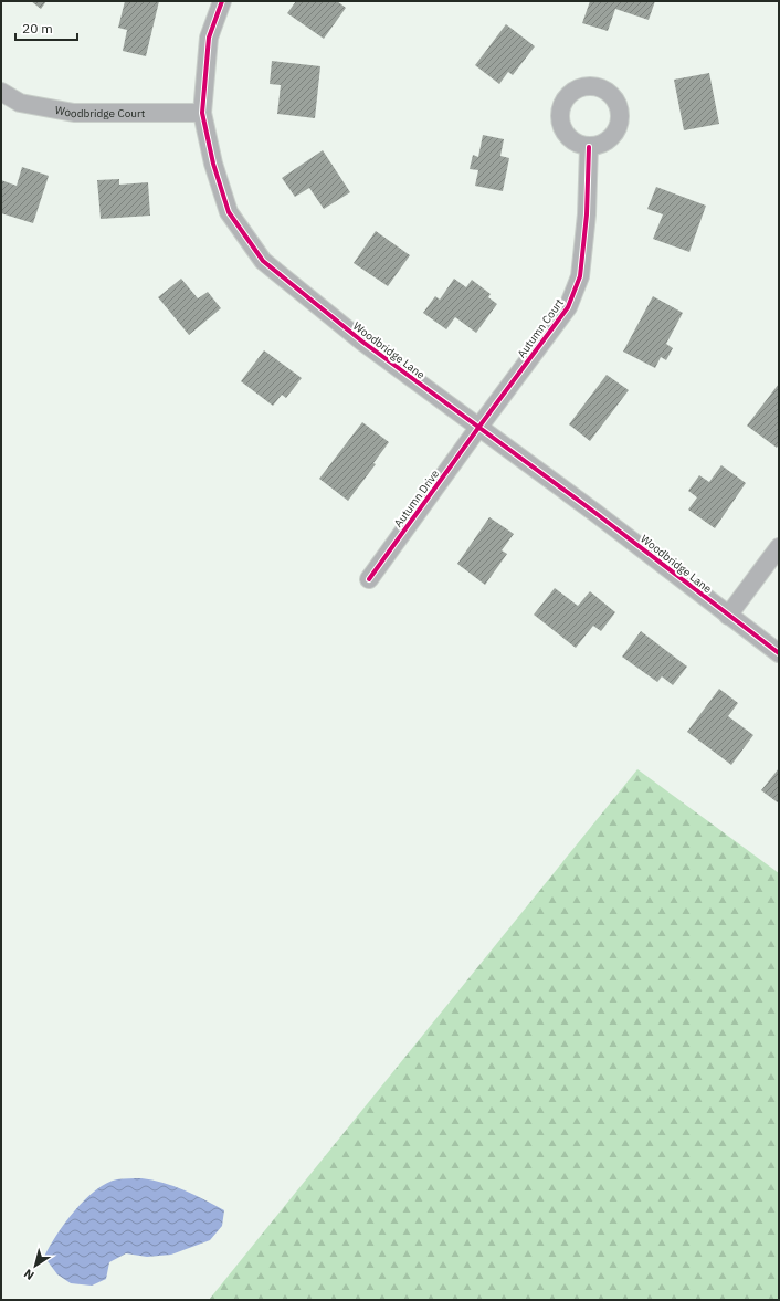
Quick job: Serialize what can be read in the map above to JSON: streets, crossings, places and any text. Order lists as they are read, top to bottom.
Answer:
{
  "streets": {
    "street": [
      "Woodbridge Court",
      "Autumn Court",
      "Woodbridge Lane",
      "Autumn Drive"
    ]
  },
  "crossings": [
    ["Woodbridge Court", "Woodbridge Lane"],
    ["Autumn Court", "Woodbridge Lane"],
    ["Autumn Court", "Autumn Drive"],
    ["Woodbridge Lane", "Autumn Drive"]
  ],
  "scale_bar": "20 m",
  "north": "bottom left"
}
